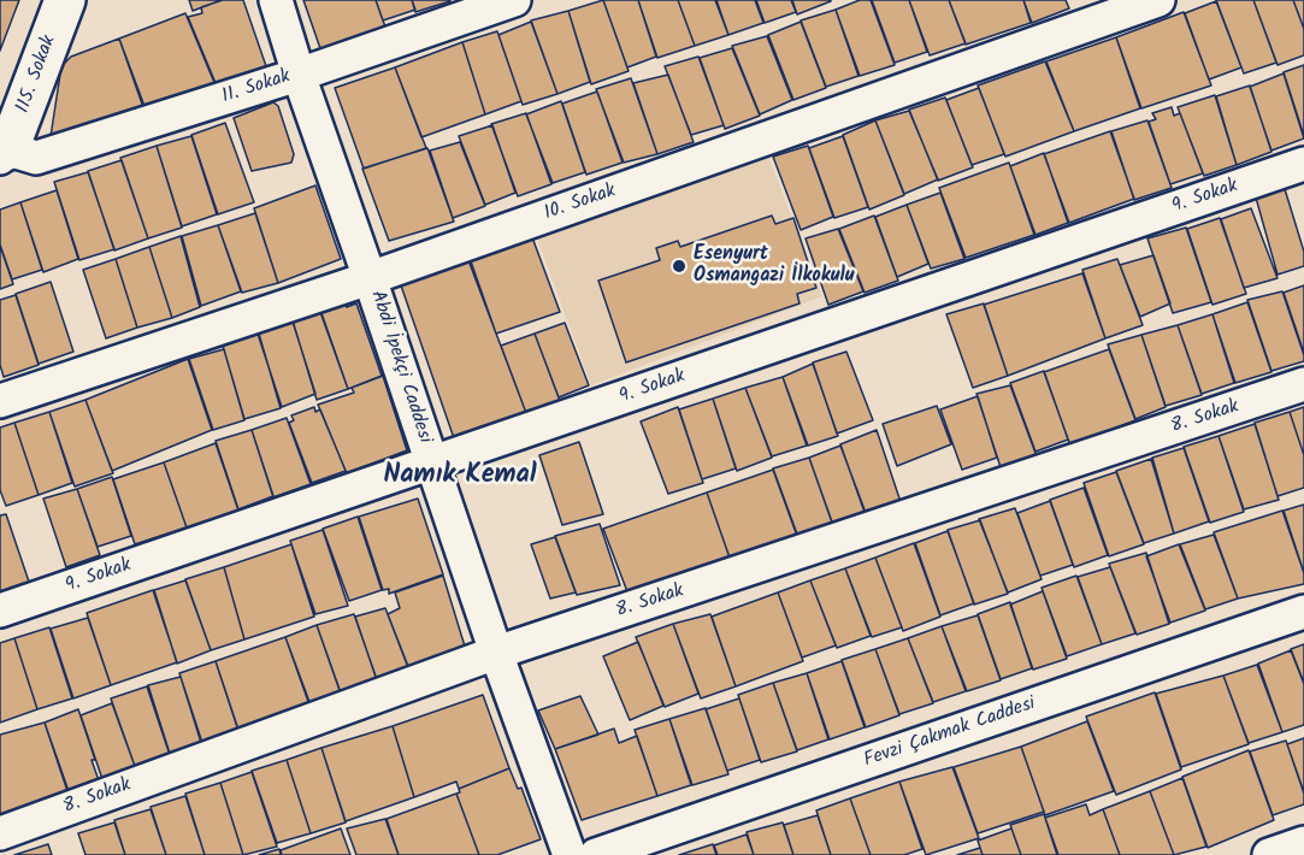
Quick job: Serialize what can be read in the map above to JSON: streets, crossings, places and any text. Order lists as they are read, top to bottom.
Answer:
{
  "streets": {
    "street": [
      "115. Sokak",
      "11. Sokak",
      "9. Sokak",
      "10. Sokak",
      "Abdi İpekçi Caddesi",
      "8. Sokak",
      "Fevzi Çakmak Caddesi"
    ]
  },
  "crossings": [
    ["115. Sokak", "11. Sokak"],
    ["11. Sokak", "Abdi İpekçi Caddesi"],
    ["9. Sokak", "Abdi İpekçi Caddesi"],
    ["10. Sokak", "Abdi İpekçi Caddesi"],
    ["Abdi İpekçi Caddesi", "8. Sokak"]
  ],
  "districts": ["Namık Kemal"],
  "places": ["Esenyurt Osmangazi İlkokulu"]
}
